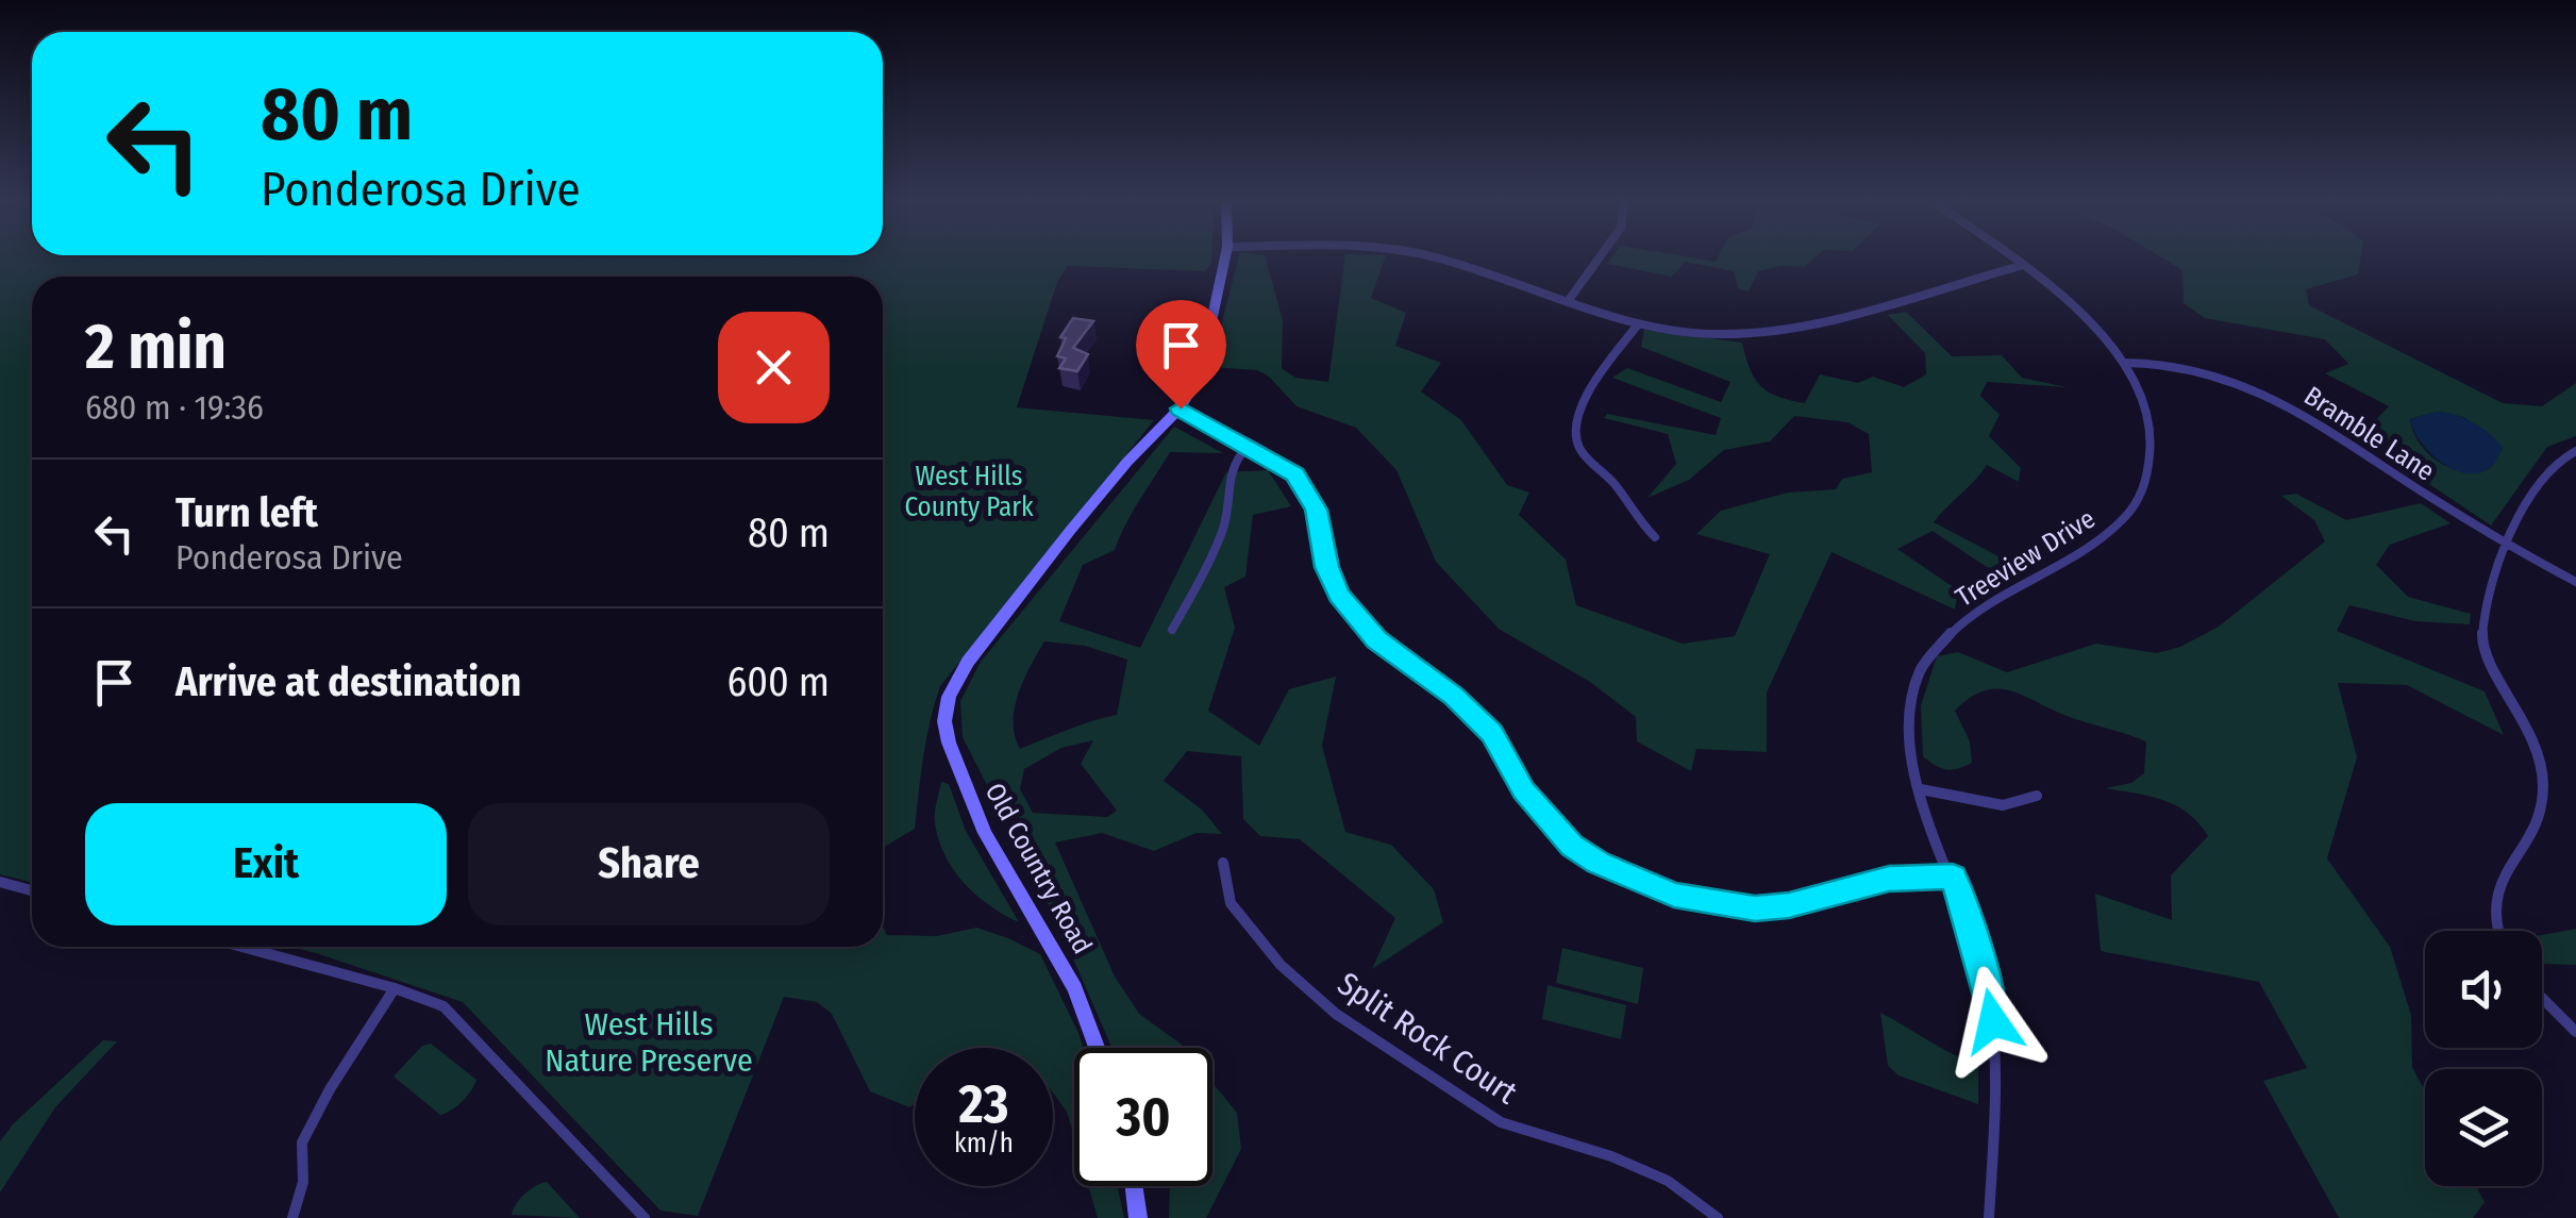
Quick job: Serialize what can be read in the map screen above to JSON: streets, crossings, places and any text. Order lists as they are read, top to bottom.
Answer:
{
  "streets": {
    "main road": ["Old Country Road"],
    "street": ["Bramble Lane", "Treeview Drive", "Split Rock Court"]
  },
  "crossings": [
    ["Bramble Lane", "Treeview Drive"]
  ],
  "parks": ["West Hills County Park", "West Hills Nature Preserve"],
  "page": {
    "turn": ["80 m", "Ponderosa Drive"],
    "heading": ["2 min", "680 m · 19:36"],
    "list": [
      {
        "name": "Turn left",
        "note": "Ponderosa Drive",
        "value": "80 m"
      },
      {
        "name": "Arrive at destination",
        "value": "600 m"
      }
    ],
    "buttons": ["Exit", "Share"],
    "speed": "23 km/h",
    "limit": "30"
  }
}
